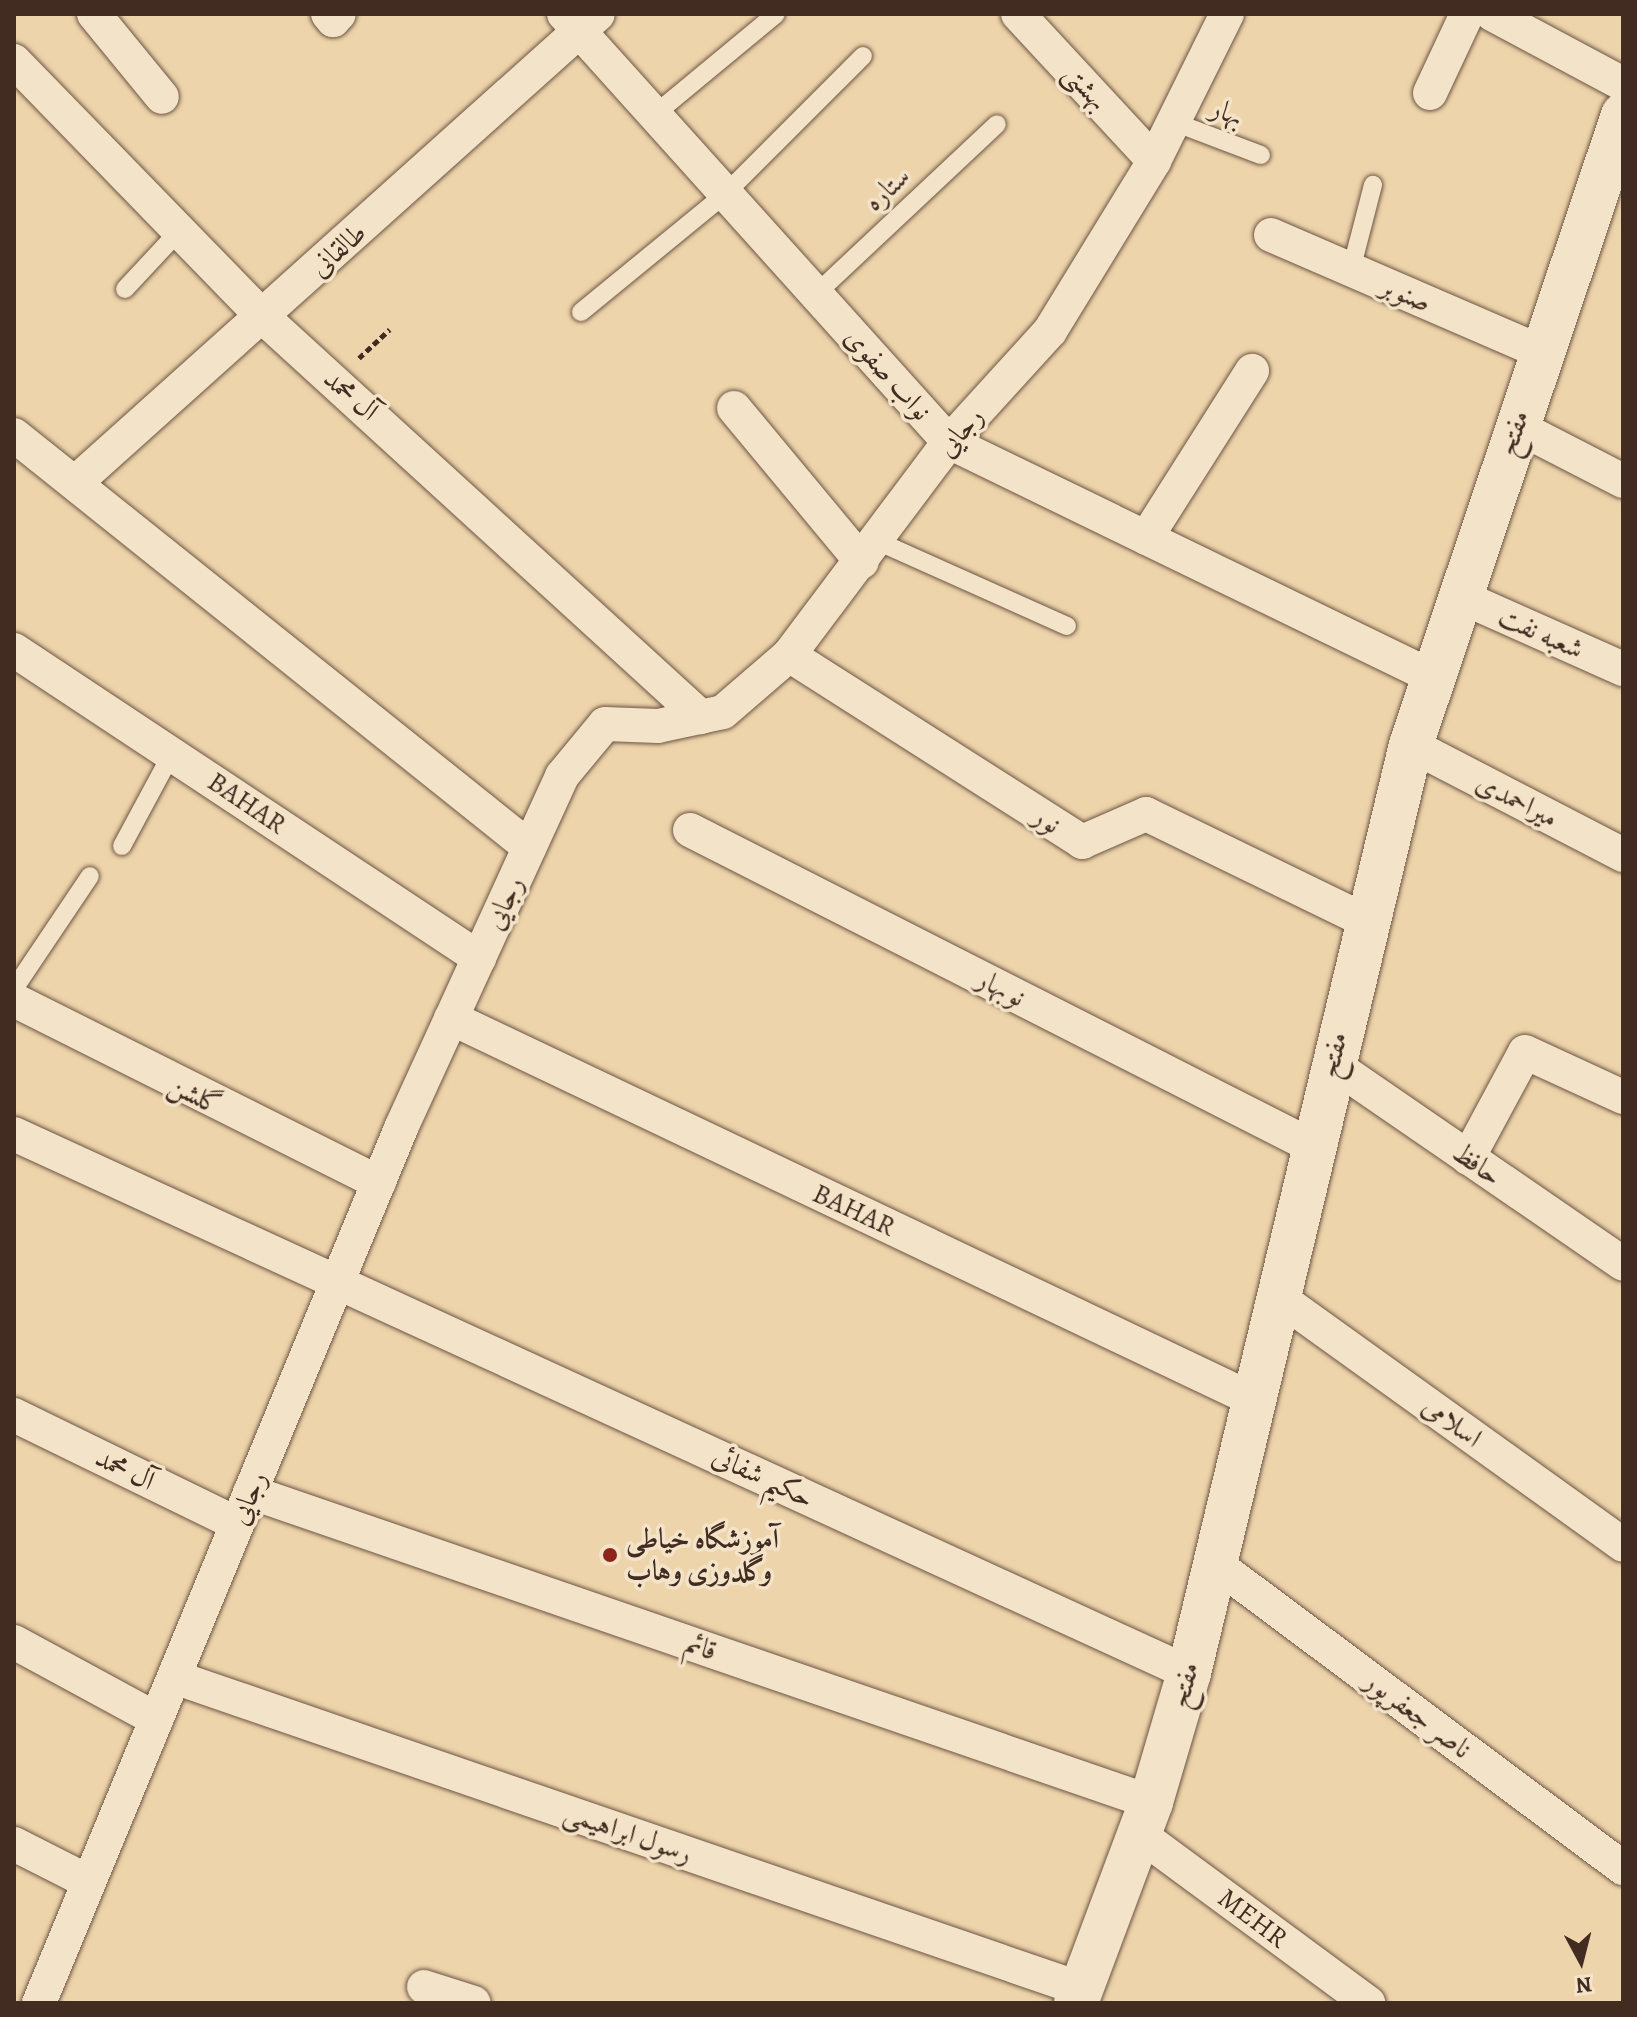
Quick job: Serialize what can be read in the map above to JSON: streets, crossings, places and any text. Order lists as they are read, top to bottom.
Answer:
{
  "streets": {
    "street": [
      "بهشتی",
      "طالقانی",
      "صنوبر",
      "نواب صفوی",
      "آل محمد",
      "رجایی",
      "مفتح",
      "شعبه نفت",
      "میراحمدی",
      "BAHAR",
      "نور",
      "نوبهار",
      "گلشن",
      "حافظ",
      "اسلامی",
      "حکیم شفائی",
      "قائم",
      "ناصر جعفرپور",
      "رسول ابراهیمی",
      "MEHR"
    ],
    "lane": ["بهار", "ستاره"]
  },
  "crossings": [
    ["بهشتی", "رجایی"],
    ["بهار", "رجایی"],
    ["ستاره", "نواب صفوی"],
    ["طالقانی", "نواب صفوی"],
    ["طالقانی", "آل محمد"],
    ["صنوبر", "مفتح"],
    ["نواب صفوی", "رجایی"],
    ["نواب صفوی", "مفتح"],
    ["آل محمد", "رجایی"],
    ["رجایی", "BAHAR"],
    ["رجایی", "نور"],
    ["رجایی", "گلشن"],
    ["رجایی", "حکیم شفائی"],
    ["رجایی", "قائم"],
    ["رجایی", "رسول ابراهیمی"],
    ["مفتح", "شعبه نفت"],
    ["مفتح", "میراحمدی"],
    ["مفتح", "BAHAR"],
    ["مفتح", "نور"],
    ["مفتح", "نوبهار"],
    ["مفتح", "حافظ"],
    ["مفتح", "اسلامی"],
    ["مفتح", "حکیم شفائی"],
    ["مفتح", "قائم"],
    ["مفتح", "ناصر جعفرپور"],
    ["مفتح", "رسول ابراهیمی"],
    ["مفتح", "MEHR"],
    ["قائم", "MEHR"]
  ],
  "places": ["آموزشگاه خیاطی وگلدوزی وهاب"],
  "north": "bottom"
}
